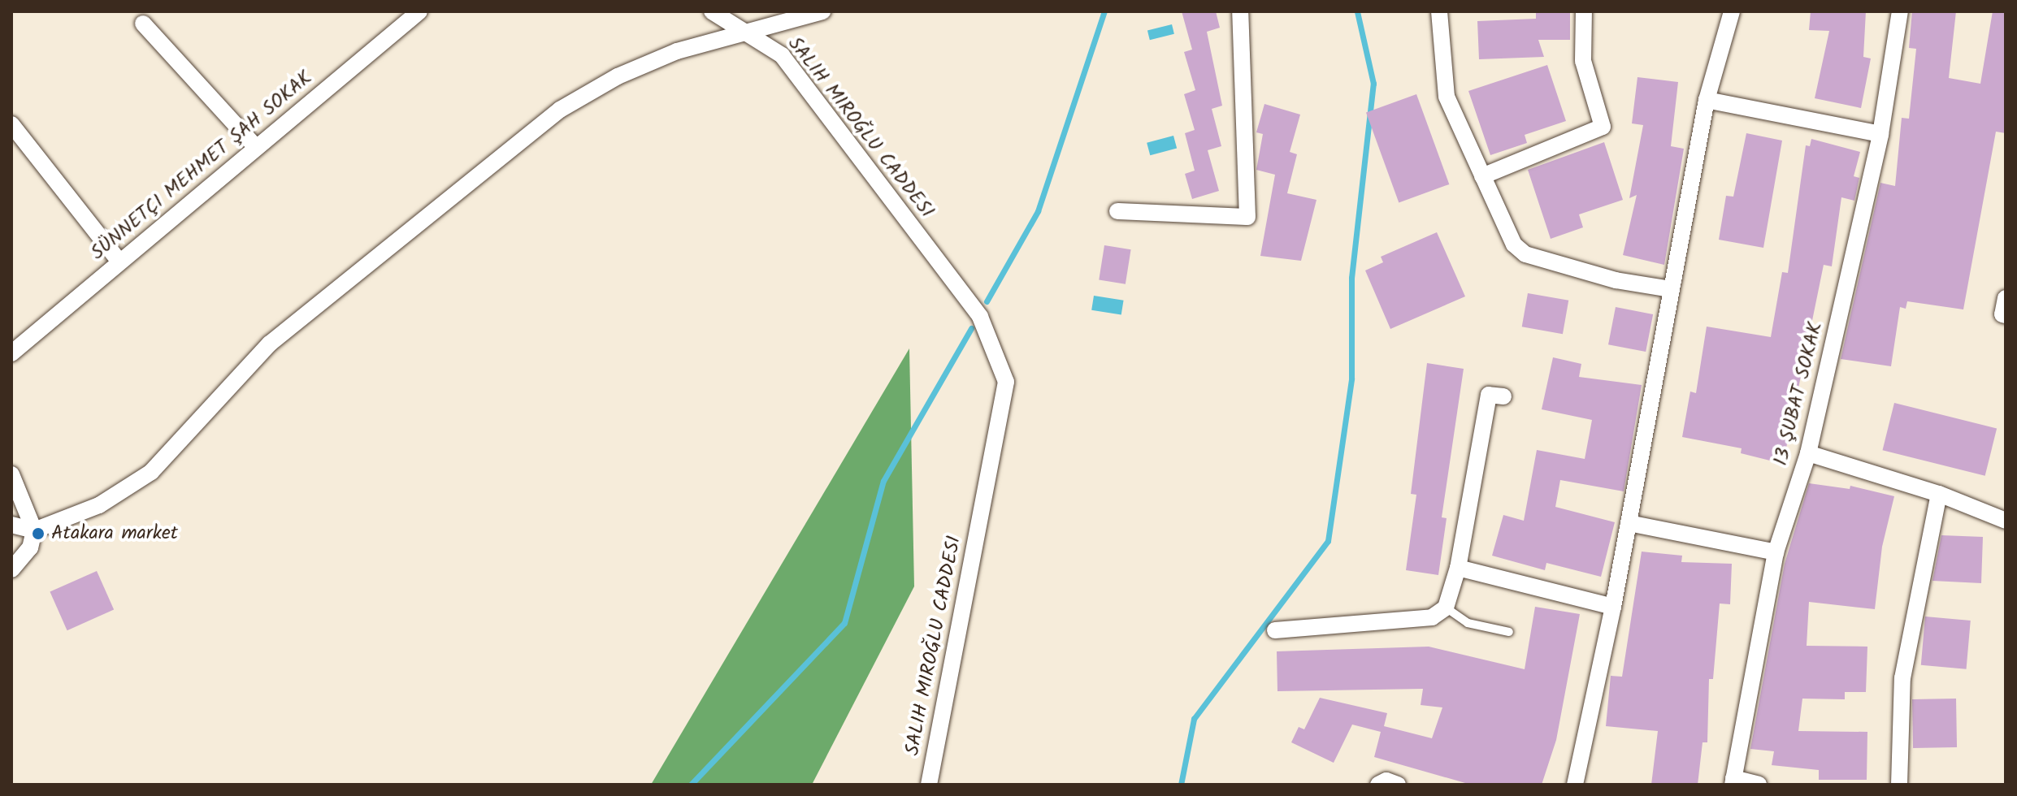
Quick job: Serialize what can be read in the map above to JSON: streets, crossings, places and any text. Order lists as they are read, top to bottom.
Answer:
{
  "streets": {
    "street": ["SALIH MIROĞLU CADDESI", "SÜNNETÇI MEHMET ŞAH SOKAK", "13 ŞUBAT SOKAK"]
  },
  "places": ["Atakara market"]
}
